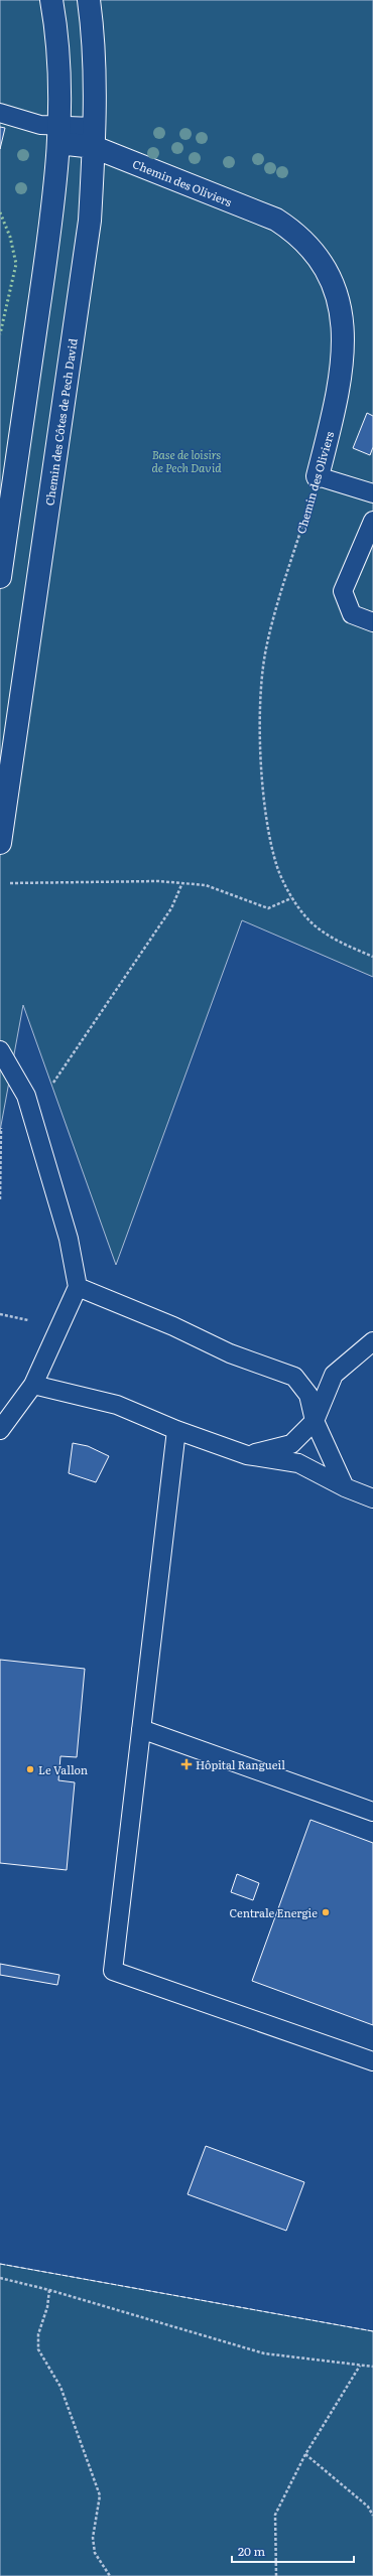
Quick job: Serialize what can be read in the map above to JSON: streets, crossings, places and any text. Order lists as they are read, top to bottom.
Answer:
{
  "streets": {
    "street": ["Chemin des Oliviers", "Chemin des Côtes de Pech David"]
  },
  "crossings": [
    ["Chemin des Oliviers", "Chemin des Côtes de Pech David"]
  ],
  "parks": ["Base de loisirs de Pech David"],
  "places": {
    "health": ["Hôpital Rangueil"],
    "other": ["Le Vallon", "Centrale Energie"]
  },
  "scale_bar": "20 m"
}
